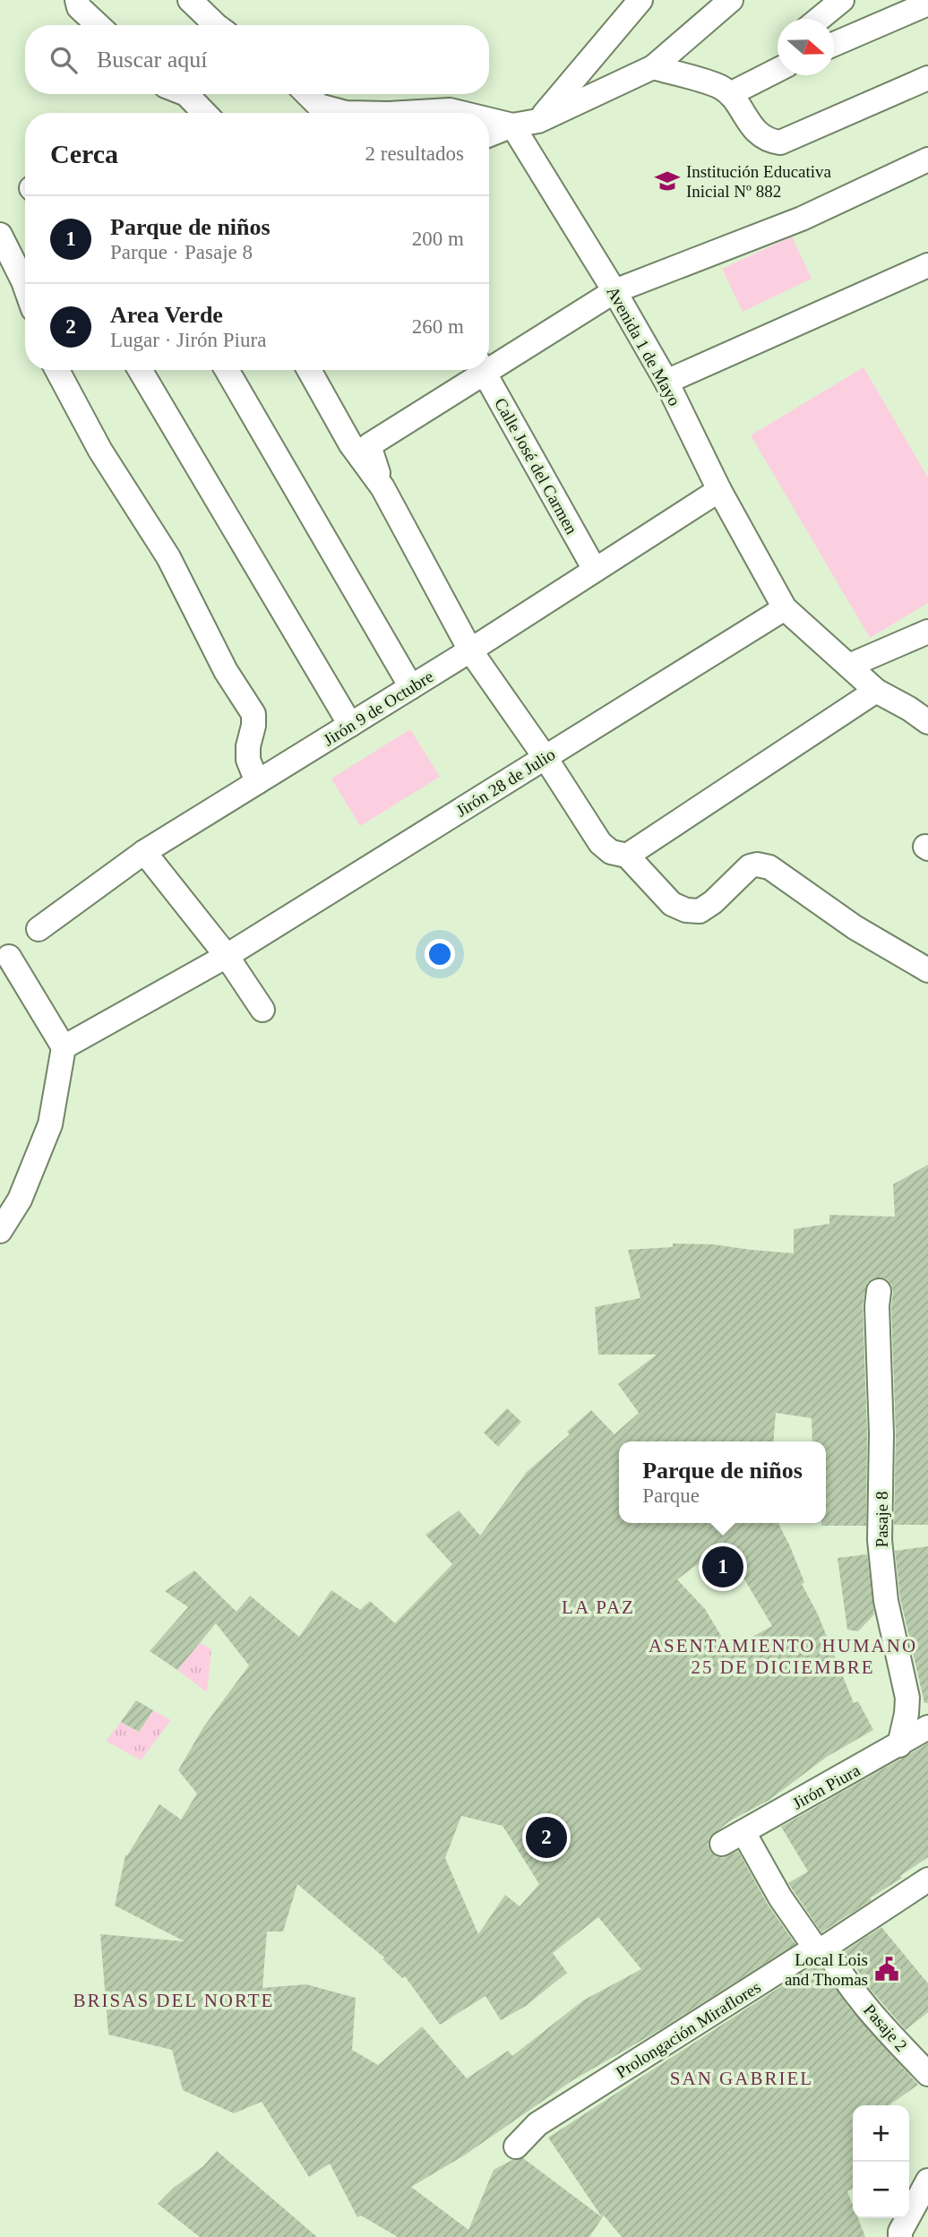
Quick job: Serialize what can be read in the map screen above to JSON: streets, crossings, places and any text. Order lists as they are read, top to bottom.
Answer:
{
  "streets": {
    "street": [
      "Avenida 1 de Mayo",
      "Calle José del Carmen",
      "Jirón 9 de Octubre",
      "Jirón 28 de Julio",
      "Pasaje 8",
      "Jirón Piura",
      "Pasaje 2",
      "Prolongación Miraflores"
    ]
  },
  "crossings": [
    ["Avenida 1 de Mayo", "Jirón 9 de Octubre"],
    ["Avenida 1 de Mayo", "Jirón 28 de Julio"],
    ["Calle José del Carmen", "Jirón 9 de Octubre"],
    ["Pasaje 8", "Jirón Piura"],
    ["Jirón Piura", "Pasaje 2"],
    ["Pasaje 2", "Prolongación Miraflores"]
  ],
  "districts": [
    "LA PAZ",
    "ASENTAMIENTO HUMANO 25 DE DICIEMBRE",
    "BRISAS DEL NORTE",
    "SAN GABRIEL"
  ],
  "places": {
    "school or university": ["Institución Educativa Inicial Nº 882"],
    "public building": ["Local Lois and Thomas"]
  },
  "north": "right",
  "page": {
    "search": "Buscar aquí",
    "heading": ["Cerca", "2 resultados"],
    "list": [
      {
        "mark": "1",
        "name": "Parque de niños",
        "note": "Parque · Pasaje 8",
        "value": "200 m"
      },
      {
        "mark": "2",
        "name": "Area Verde",
        "note": "Lugar · Jirón Piura",
        "value": "260 m"
      }
    ],
    "popup": ["Parque de niños", "Parque"],
    "pins": ["1", "2"],
    "map_buttons": ["+", "−"]
  }
}
